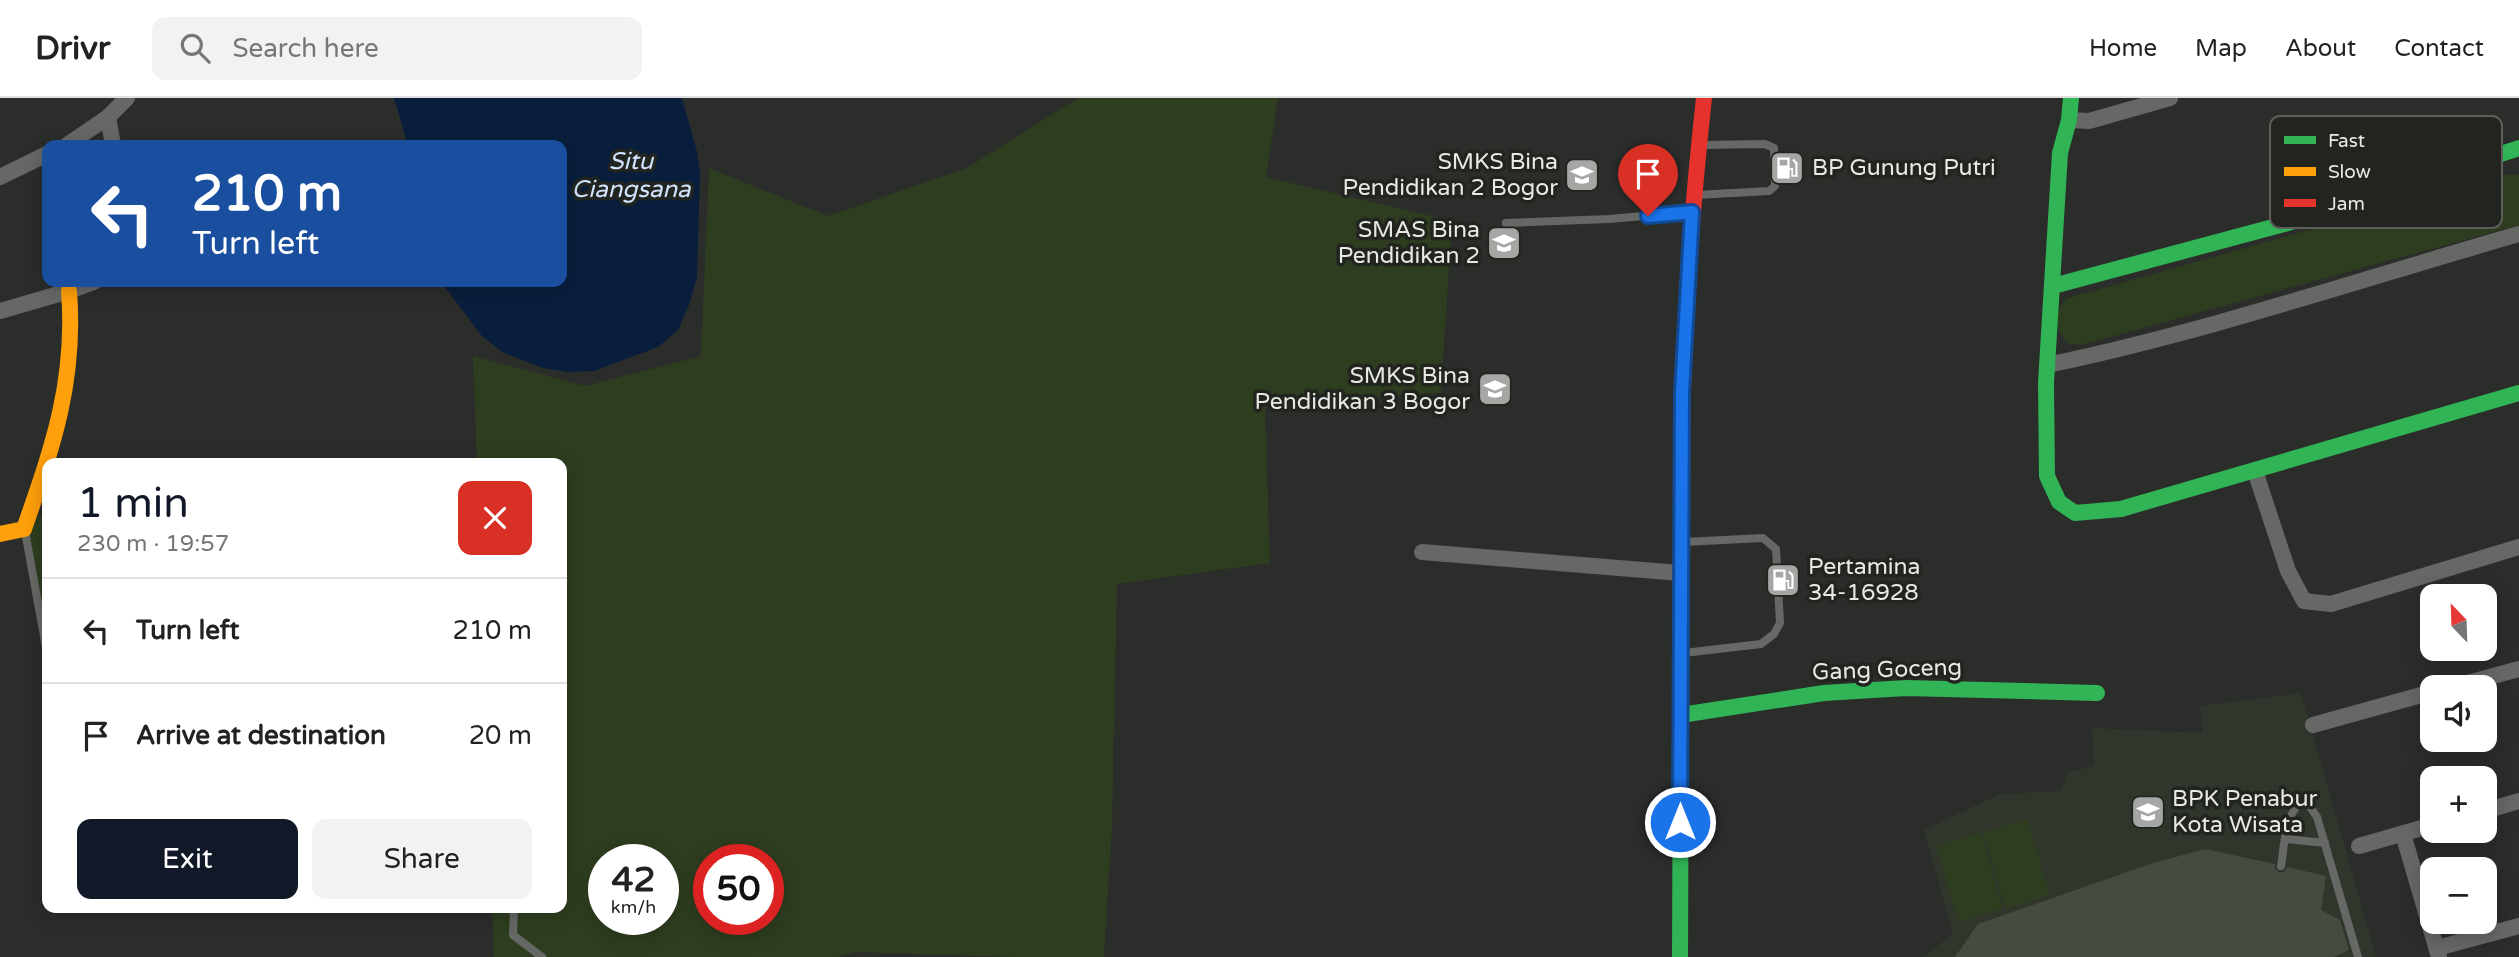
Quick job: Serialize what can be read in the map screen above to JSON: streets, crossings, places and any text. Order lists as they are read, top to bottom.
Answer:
{
  "streets": {
    "street": ["Gang Goceng"]
  },
  "water": ["Situ Ciangsana"],
  "places": {
    "fuel station": ["BP Gunung Putri", "Pertamina 34-16928"],
    "school or university": [
      "SMKS Bina Pendidikan 2 Bogor",
      "SMAS Bina Pendidikan 2",
      "SMKS Bina Pendidikan 3 Bogor",
      "BPK Penabur Kota Wisata"
    ]
  },
  "legend": ["Fast", "Slow", "Jam"],
  "north": "top left",
  "page": {
    "header": "Drivr",
    "search": "Search here",
    "nav": [
      "Home",
      "Map",
      "About",
      "Contact"
    ],
    "turn": ["210 m", "Turn left"],
    "heading": ["1 min", "230 m · 19:57"],
    "list": [
      {
        "name": "Turn left",
        "value": "210 m"
      },
      {
        "name": "Arrive at destination",
        "value": "20 m"
      }
    ],
    "map_buttons": ["+", "−"],
    "buttons": ["Exit", "Share"],
    "speed": "42 km/h",
    "limit": "50"
  }
}
